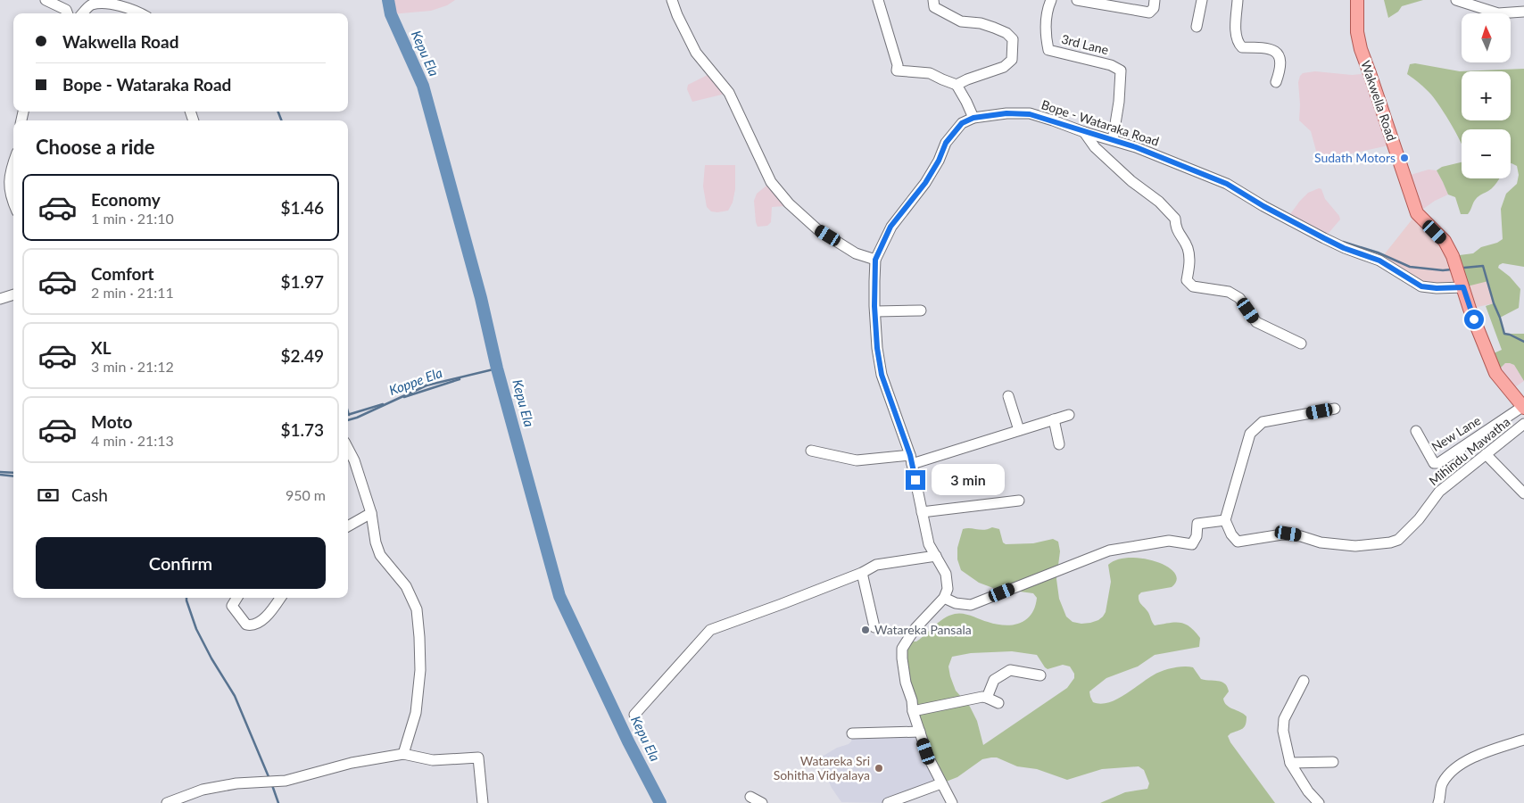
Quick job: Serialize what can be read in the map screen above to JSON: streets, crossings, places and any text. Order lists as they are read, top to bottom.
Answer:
{
  "streets": {
    "main road": ["Wakwella Road"],
    "street": [
      "3rd Lane",
      "Bope - Wataraka Road",
      "New Lane",
      "Mihindu Mawatha"
    ]
  },
  "crossings": [
    ["3rd Lane", "Bope - Wataraka Road"],
    ["Wakwella Road", "Bope - Wataraka Road"],
    ["Wakwella Road", "New Lane"]
  ],
  "water": ["Kepu Ela", "Koppe Ela"],
  "places": ["Sudath Motors", "Watareka Pansala", "Watareka Sri Sohitha Vidyalaya"],
  "north": "top",
  "page": {
    "map_buttons": ["+", "−"],
    "banner": ["Wakwella Road", "Bope - Wataraka Road"],
    "heading": "Choose a ride",
    "list": [
      {
        "name": "Economy",
        "note": "1 min · 21:10",
        "value": "$1.46"
      },
      {
        "name": "Comfort",
        "note": "2 min · 21:11",
        "value": "$1.97"
      },
      {
        "name": "XL",
        "note": "3 min · 21:12",
        "value": "$2.49"
      },
      {
        "name": "Moto",
        "note": "4 min · 21:13",
        "value": "$1.73"
      }
    ],
    "bubble": "3 min",
    "pay": ["Cash", "950 m"],
    "buttons": "Confirm"
  }
}
